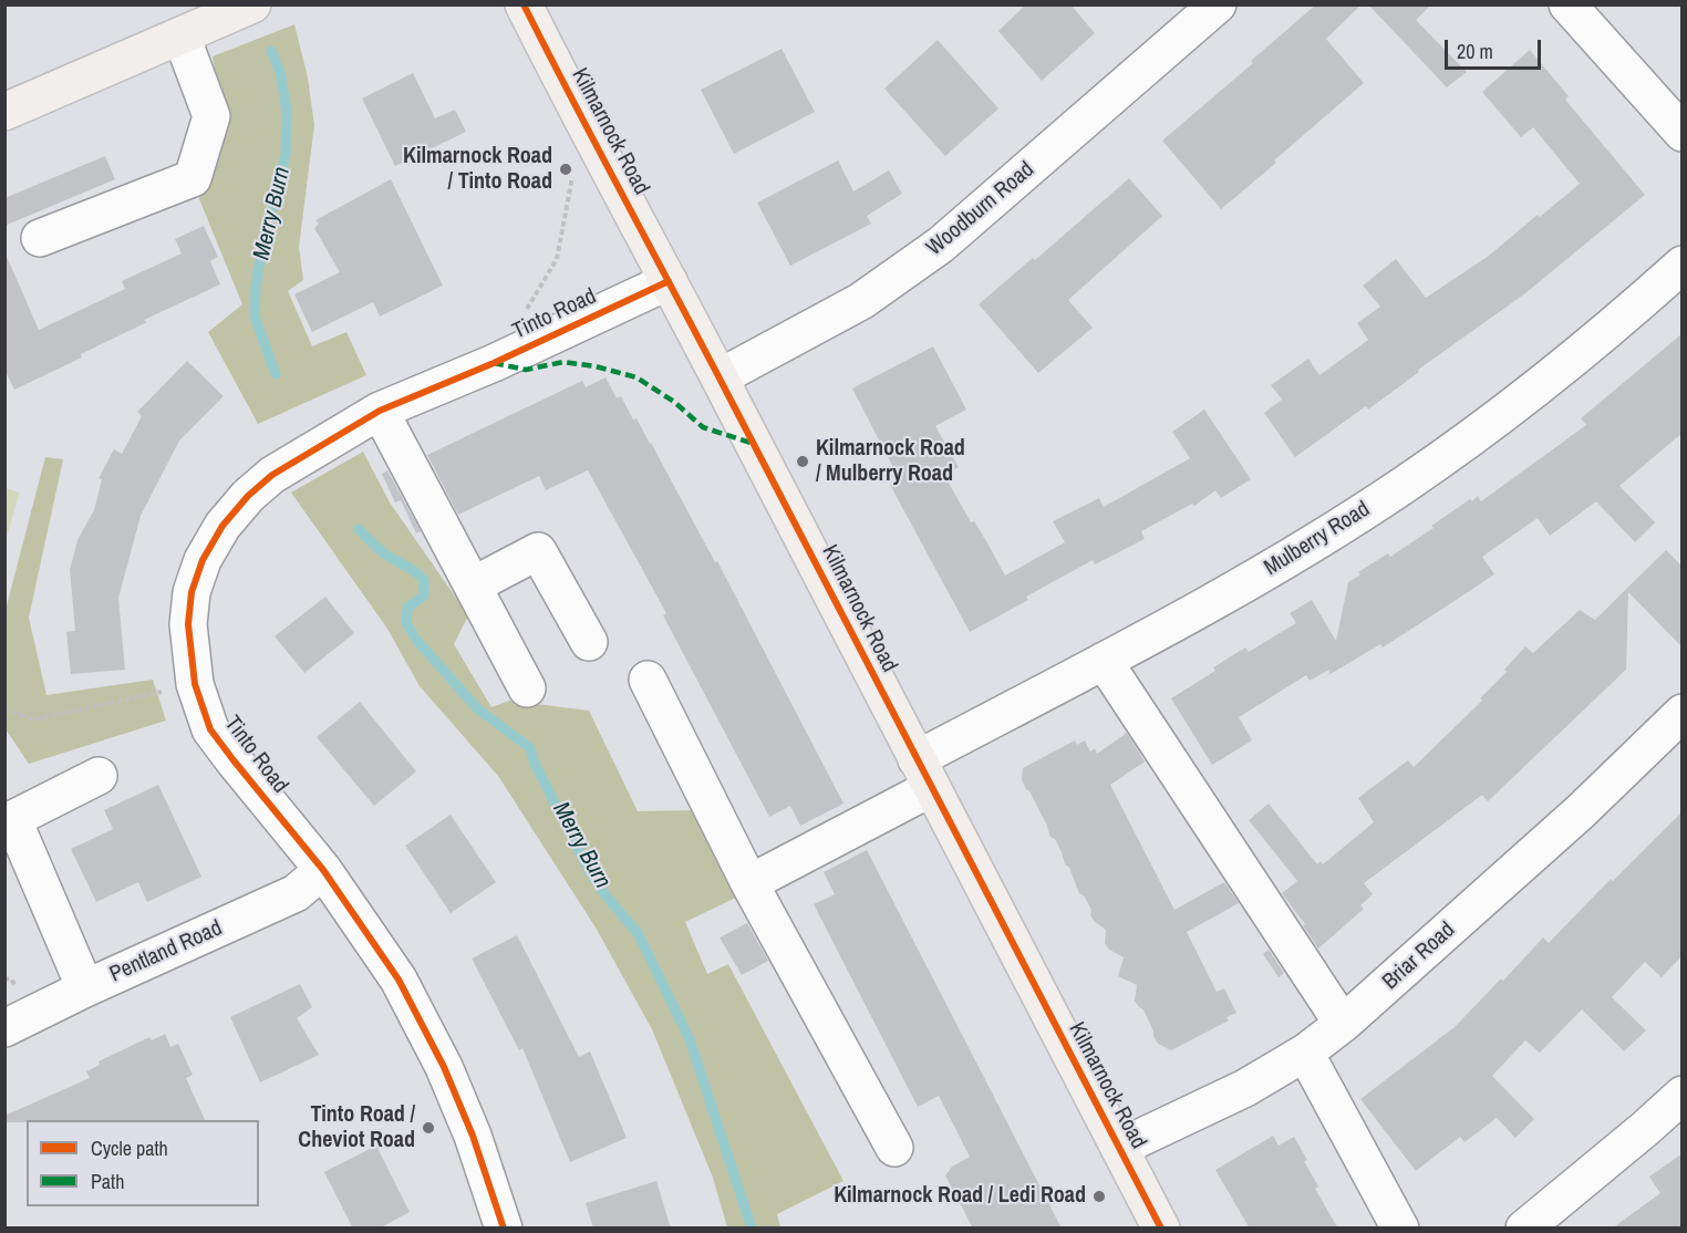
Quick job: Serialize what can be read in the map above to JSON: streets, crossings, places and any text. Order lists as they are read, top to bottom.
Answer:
{
  "streets": {
    "main road": ["Kilmarnock Road"],
    "street": [
      "Woodburn Road",
      "Tinto Road",
      "Mulberry Road",
      "Pentland Road",
      "Briar Road"
    ]
  },
  "crossings": [
    ["Kilmarnock Road", "Woodburn Road"],
    ["Kilmarnock Road", "Tinto Road"],
    ["Kilmarnock Road", "Mulberry Road"],
    ["Kilmarnock Road", "Briar Road"],
    ["Tinto Road", "Pentland Road"]
  ],
  "water": ["Merry Burn"],
  "places": [
    "Kilmarnock Road / Tinto Road",
    "Kilmarnock Road / Mulberry Road",
    "Tinto Road / Cheviot Road",
    "Kilmarnock Road / Ledi Road"
  ],
  "legend": ["Cycle path", "Path"],
  "scale_bar": "20 m"
}
